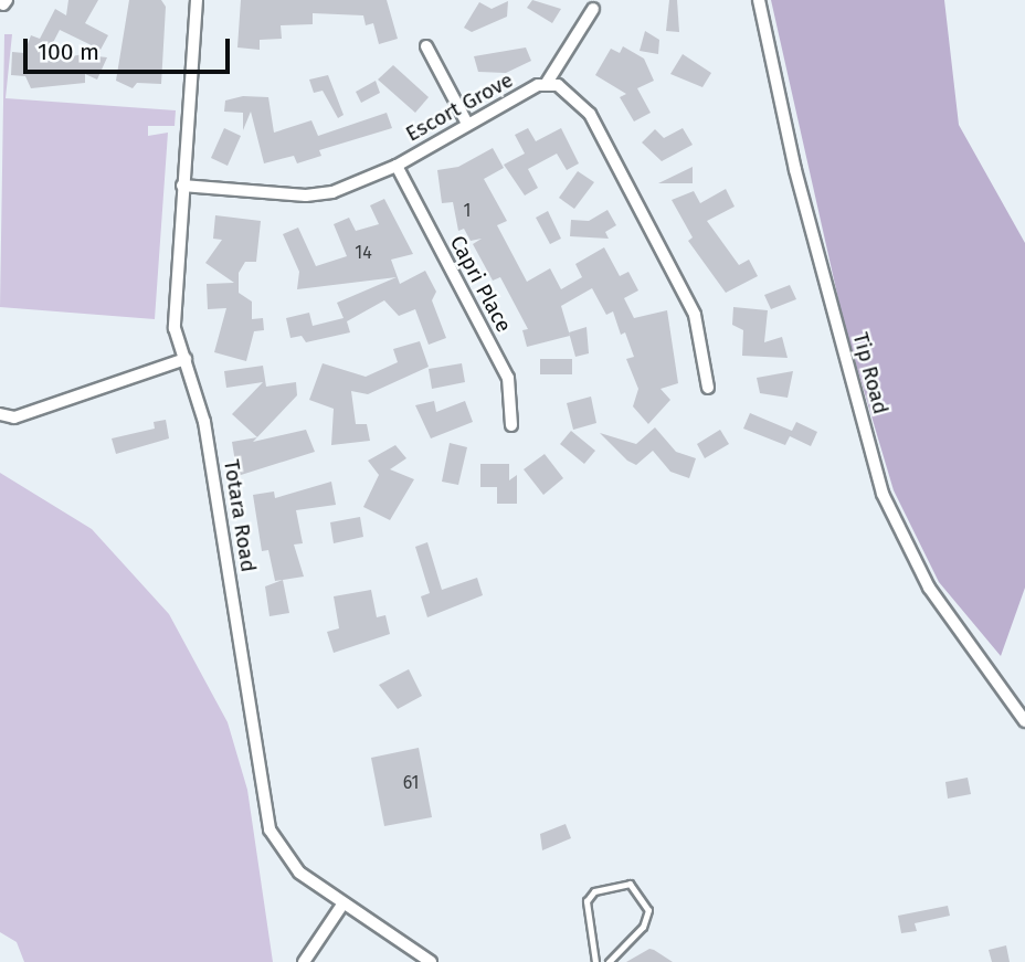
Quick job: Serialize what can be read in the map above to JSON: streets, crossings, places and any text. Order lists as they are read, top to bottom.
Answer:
{
  "streets": {
    "street": [
      "Escort Grove",
      "Capri Place",
      "Tip Road",
      "Totara Road"
    ]
  },
  "crossings": [
    ["Escort Grove", "Capri Place"],
    ["Escort Grove", "Totara Road"]
  ],
  "house_numbers": ["1", "14", "61"],
  "scale_bar": "100 m"
}
